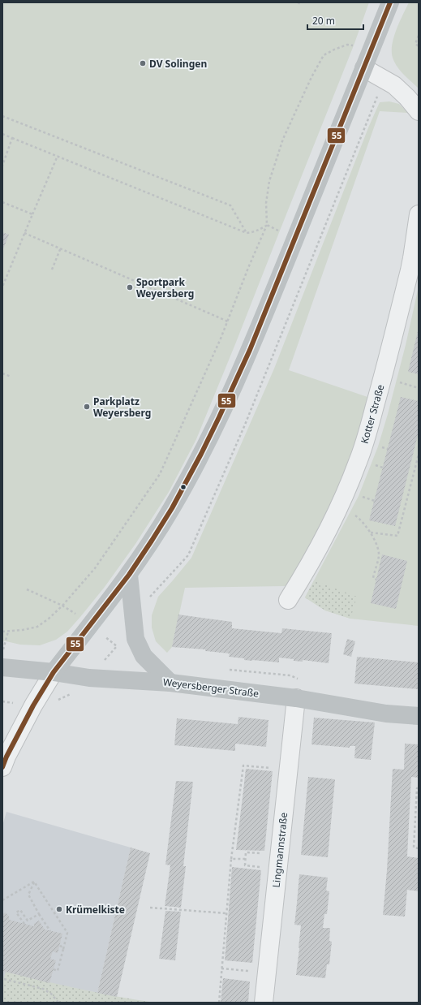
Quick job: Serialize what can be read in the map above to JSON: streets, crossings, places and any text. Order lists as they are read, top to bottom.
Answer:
{
  "streets": {
    "street": ["Kotter Straße", "Weyersberger Straße", "Lingmannstraße"]
  },
  "crossings": [
    ["Weyersberger Straße", "Lingmannstraße"]
  ],
  "places": [
    "DV Solingen",
    "Sportpark Weyersberg",
    "Parkplatz Weyersberg",
    "Krümelkiste"
  ],
  "lines": ["transit line 55"],
  "scale_bar": "20 m"
}
